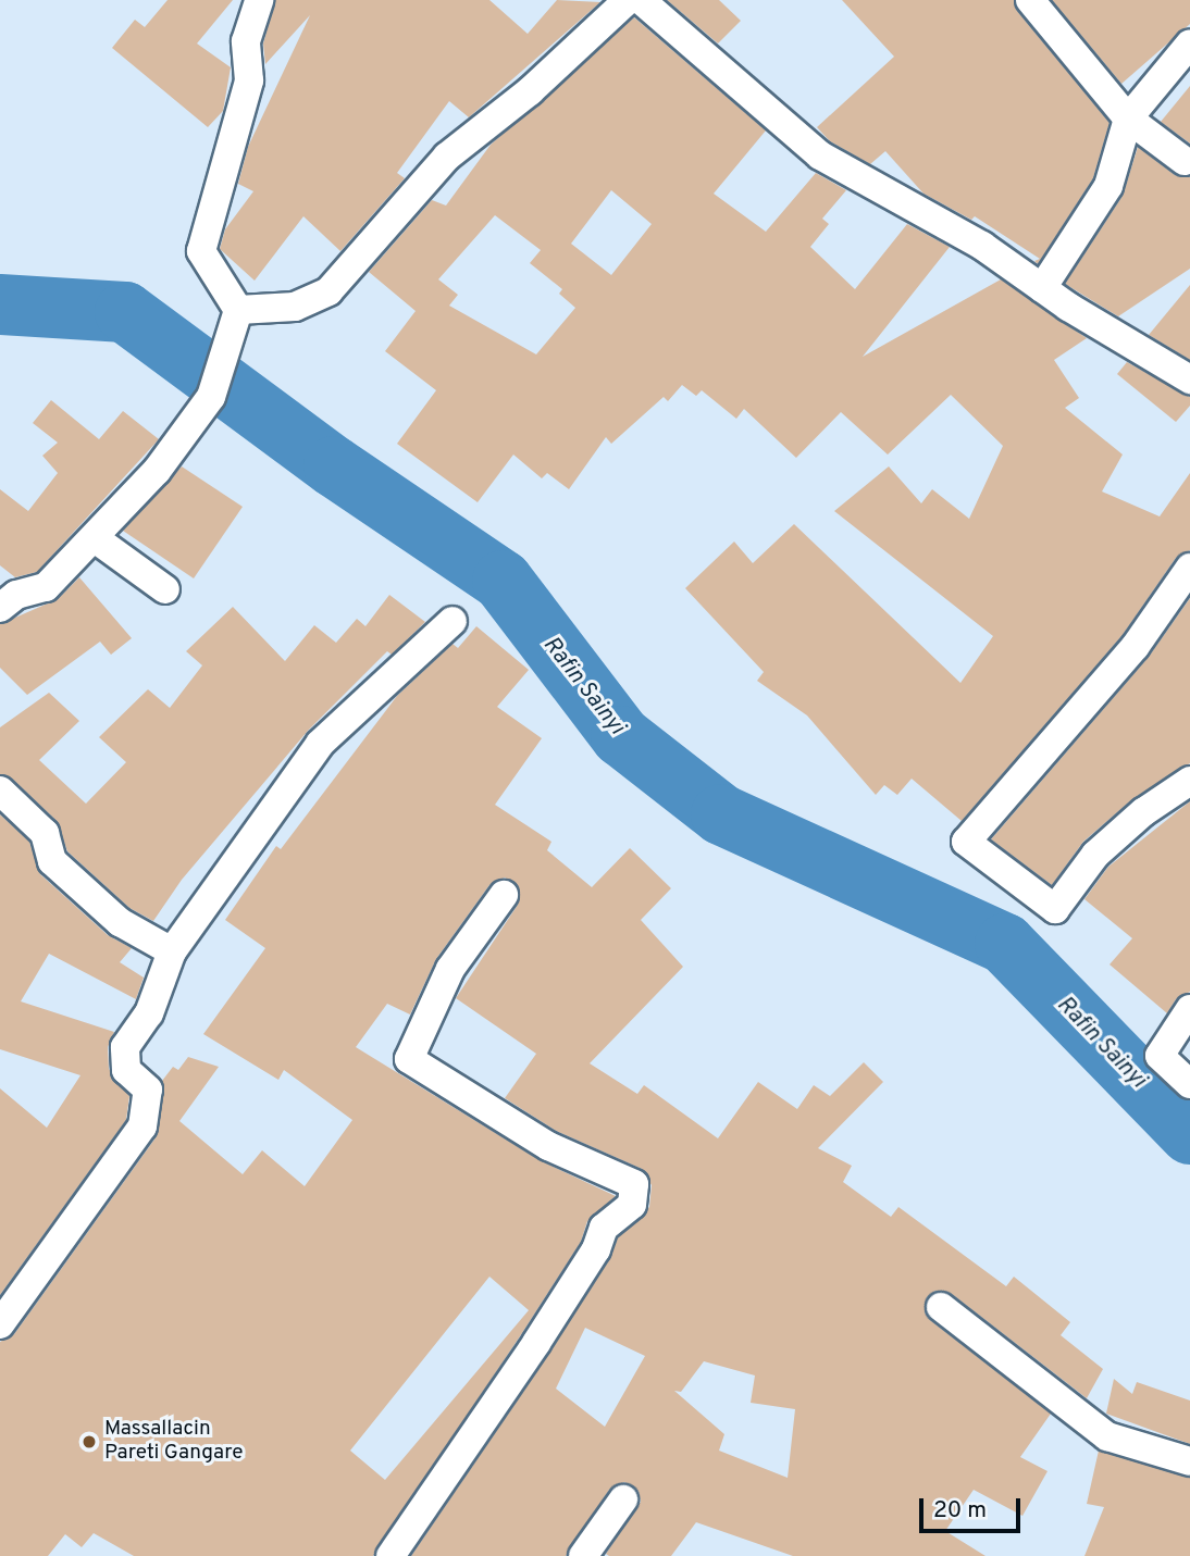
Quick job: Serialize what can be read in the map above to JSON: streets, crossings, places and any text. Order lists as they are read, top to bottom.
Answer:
{
  "water": ["Rafin Sainyi"],
  "places": ["Massallacin Pareti Gangare"],
  "scale_bar": "20 m"
}
